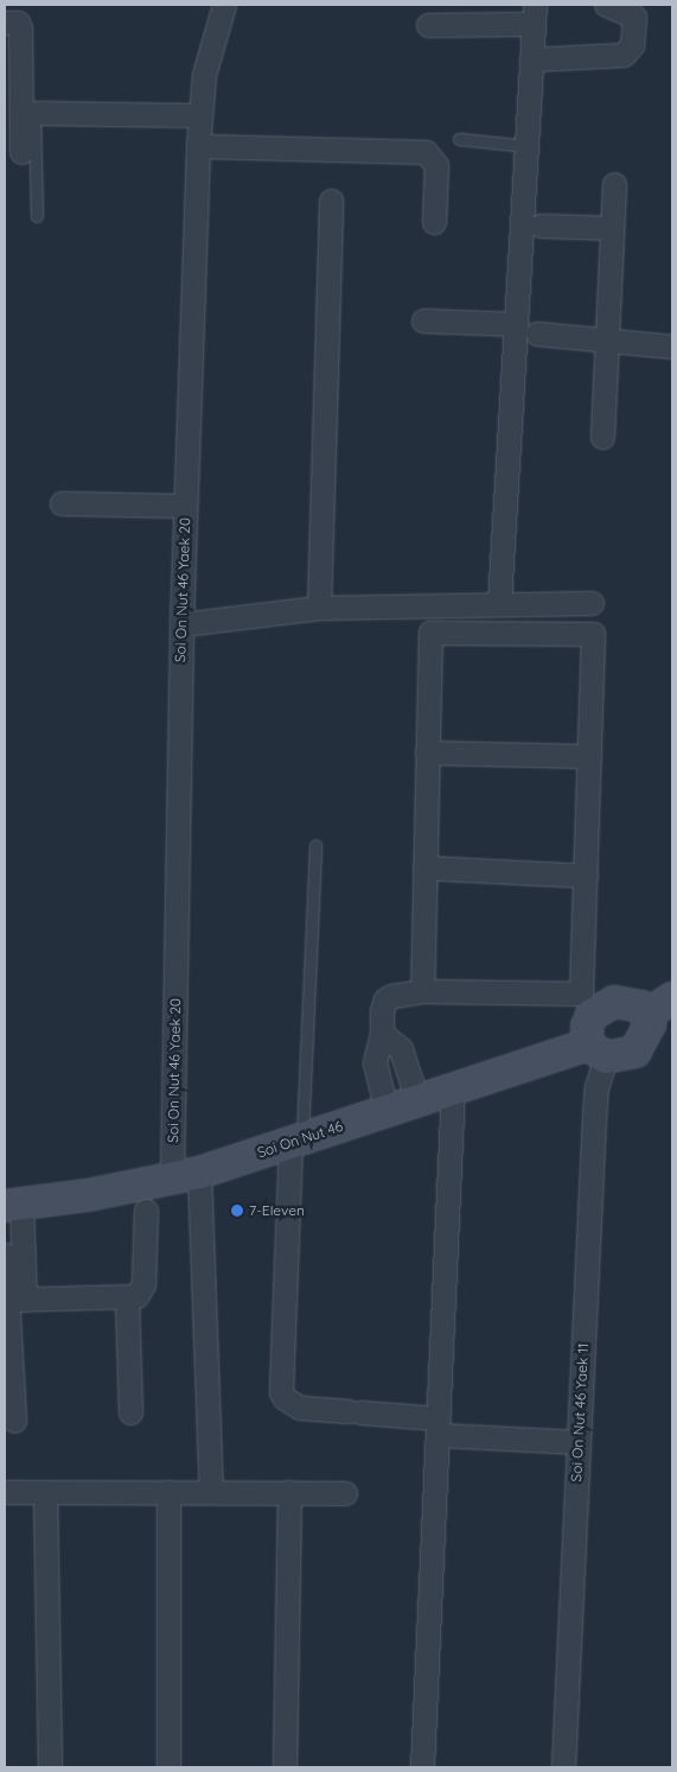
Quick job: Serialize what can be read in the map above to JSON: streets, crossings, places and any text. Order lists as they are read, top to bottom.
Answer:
{
  "streets": {
    "street": ["Soi On Nut 46 Yaek 20", "Soi On Nut 46", "Soi On Nut 46 Yaek 11"]
  },
  "crossings": [
    ["Soi On Nut 46 Yaek 20", "Soi On Nut 46"],
    ["Soi On Nut 46", "Soi On Nut 46 Yaek 11"]
  ],
  "places": ["7-Eleven"]
}
